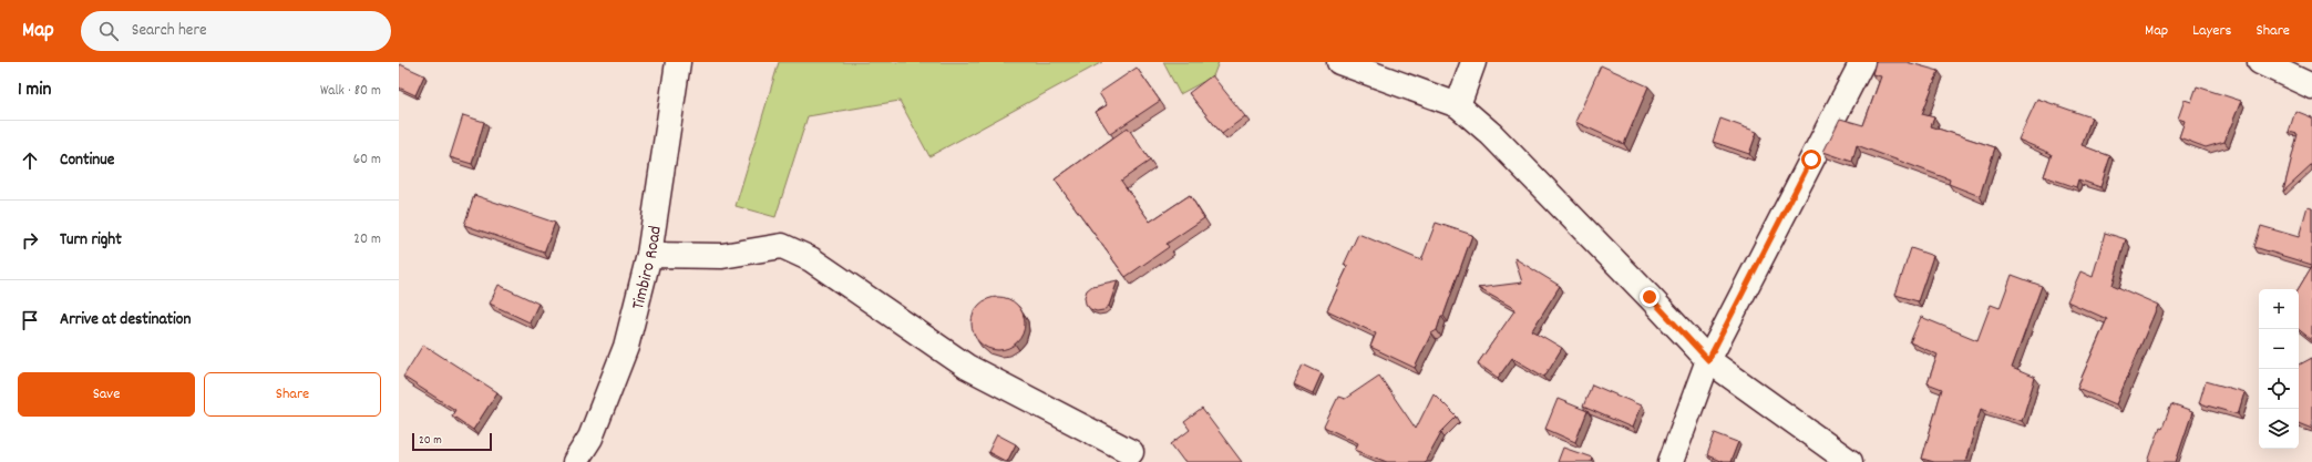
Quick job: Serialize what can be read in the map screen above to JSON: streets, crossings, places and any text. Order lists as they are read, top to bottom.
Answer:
{
  "streets": {
    "street": ["Timbiro Road"]
  },
  "scale_bar": "20 m",
  "page": {
    "header": "Map",
    "search": "Search here",
    "nav": ["Map", "Layers", "Share"],
    "heading": ["1 min", "Walk · 80 m"],
    "list": [
      ["Continue", "60 m"],
      ["Turn right", "20 m"],
      "Arrive at destination"
    ],
    "map_buttons": ["+", "−"],
    "buttons": ["Save", "Share"],
    "scale": "20 m"
  }
}
